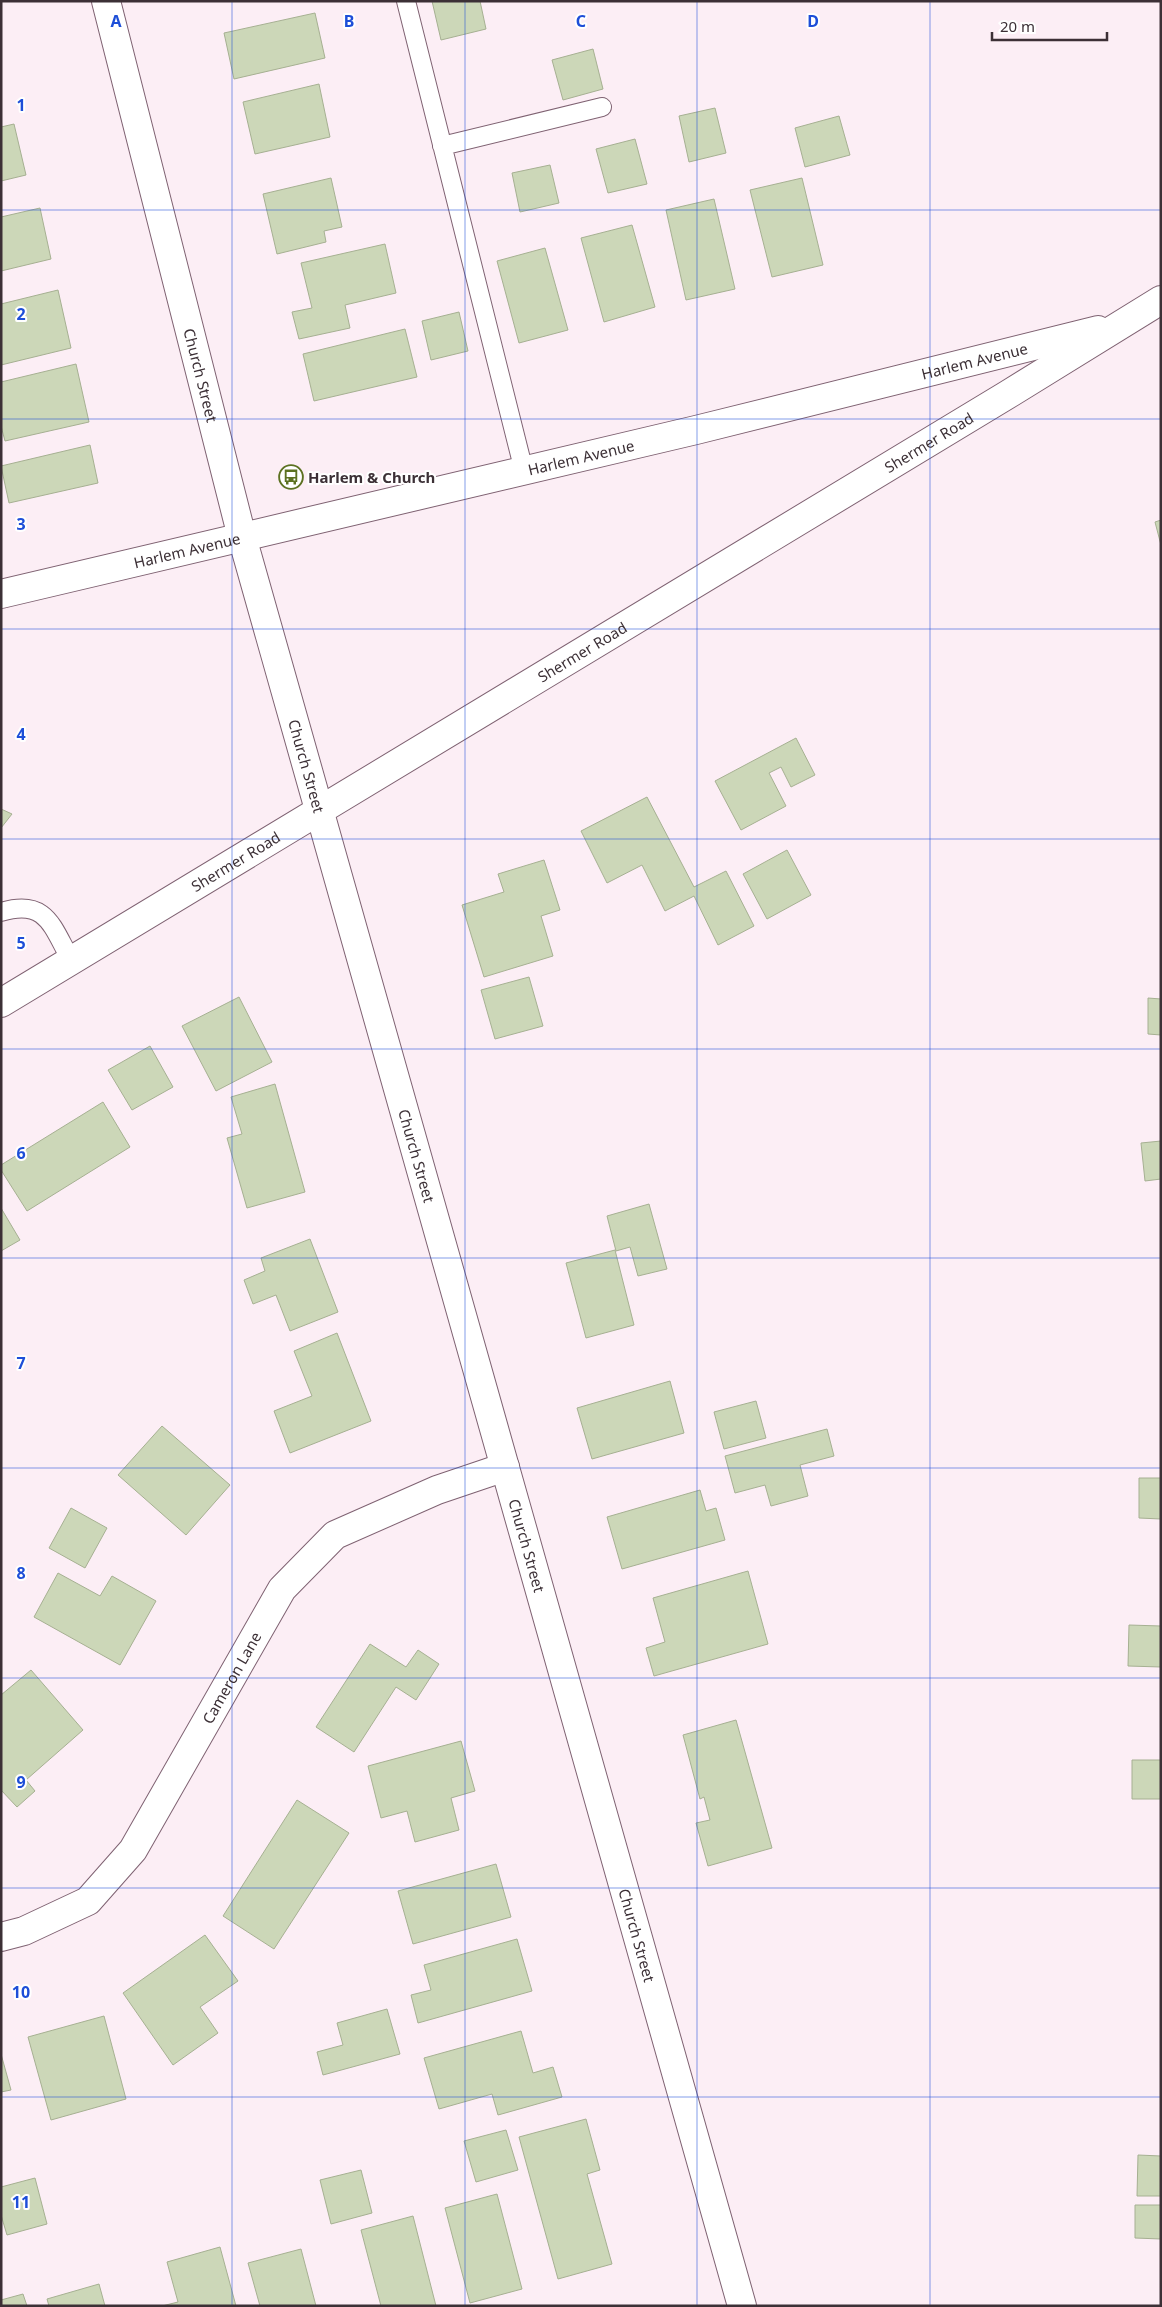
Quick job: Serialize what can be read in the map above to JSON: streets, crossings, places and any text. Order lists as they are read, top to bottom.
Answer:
{
  "streets": {
    "street": [
      "Harlem Avenue",
      "Church Street",
      "Shermer Road",
      "Cameron Lane"
    ]
  },
  "crossings": [
    ["Harlem Avenue", "Church Street"],
    ["Harlem Avenue", "Shermer Road"],
    ["Church Street", "Shermer Road"],
    ["Church Street", "Cameron Lane"]
  ],
  "places": {
    "bus stop": ["Harlem & Church"]
  },
  "scale_bar": "20 m",
  "grid": {
    "columns": [
      "A",
      "B",
      "C",
      "D"
    ],
    "rows": [
      "1",
      "2",
      "3",
      "4",
      "5",
      "6",
      "7",
      "8",
      "9",
      "10",
      "11"
    ]
  }
}
